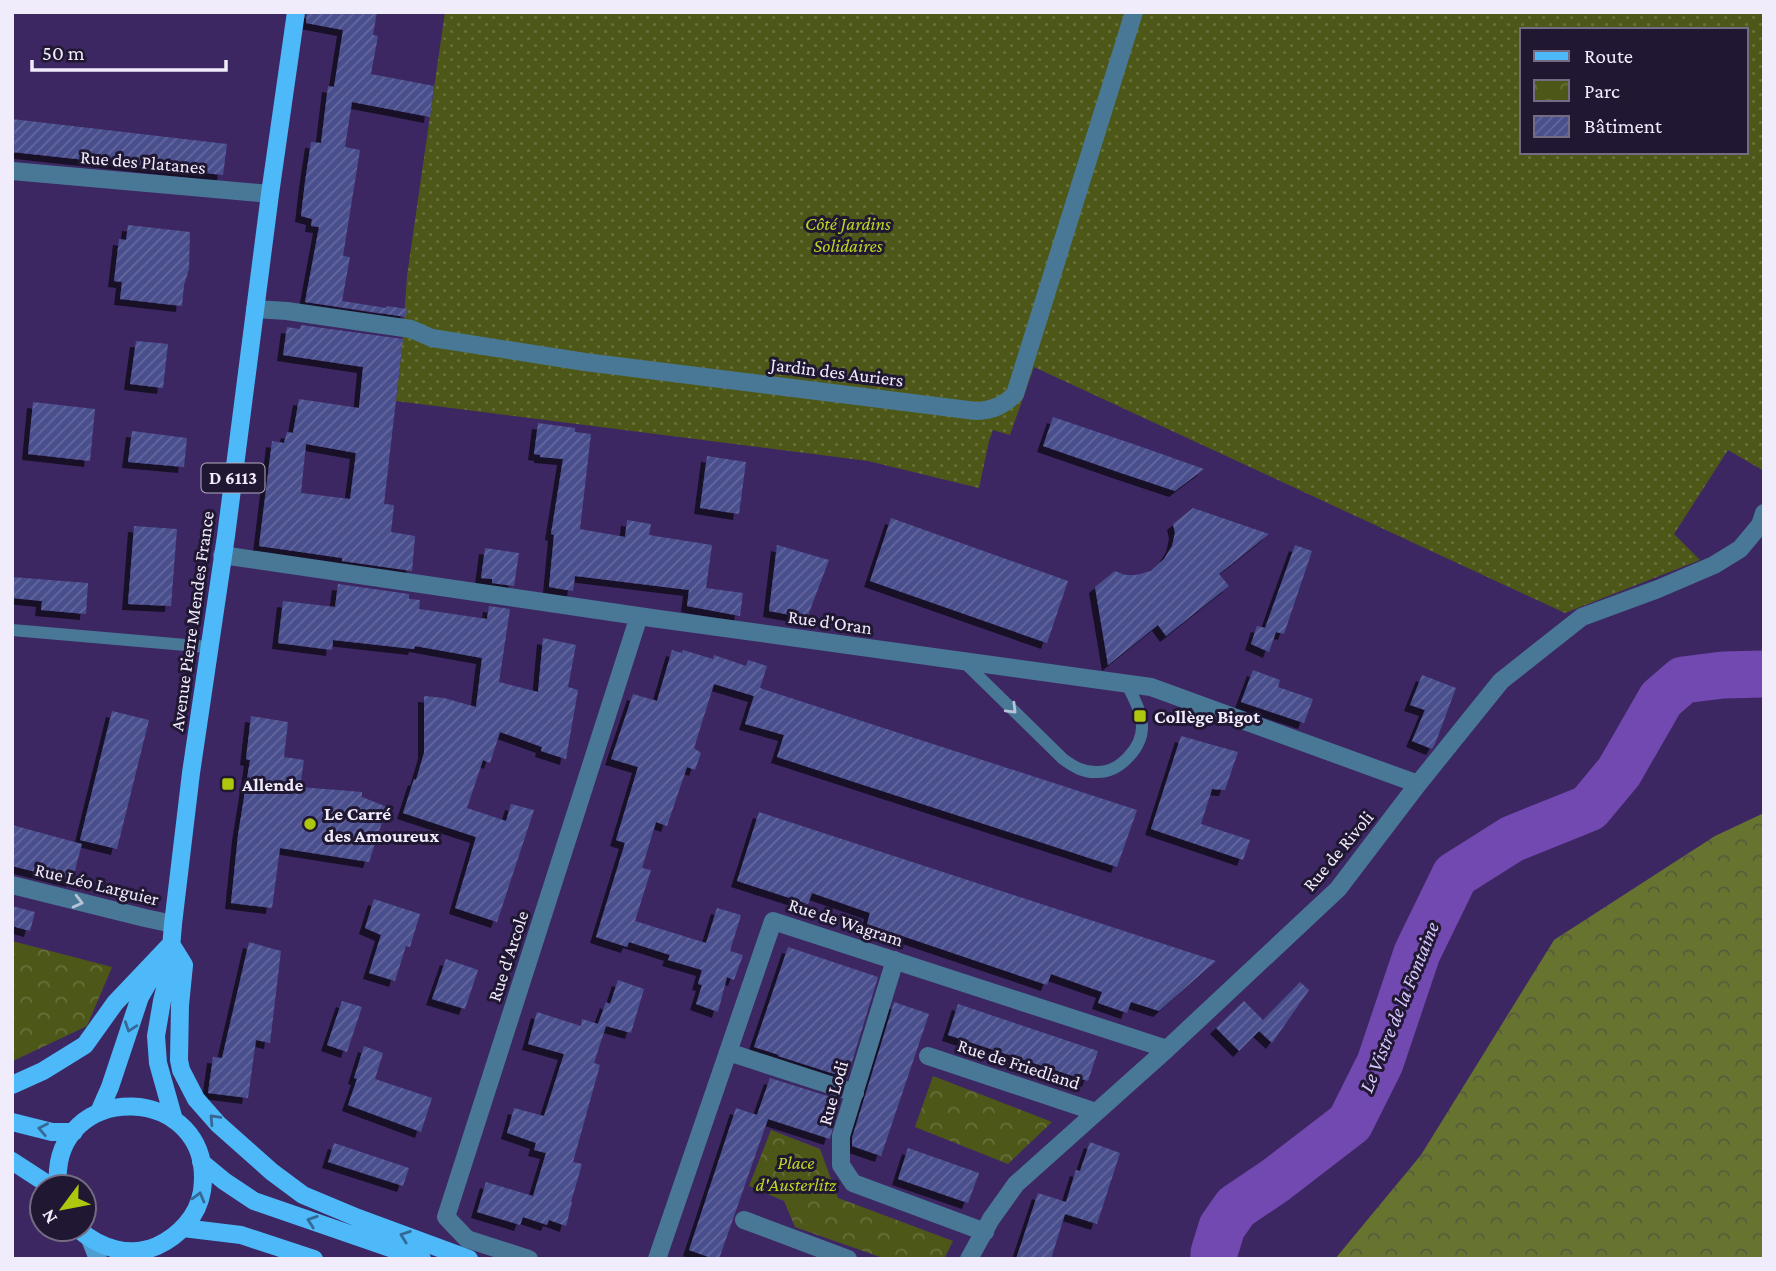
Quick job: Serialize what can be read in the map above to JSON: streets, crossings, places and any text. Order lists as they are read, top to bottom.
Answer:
{
  "streets": {
    "main road": ["D 6113", "Avenue Pierre Mendes France"],
    "street": [
      "Rue des Platanes",
      "Jardin des Auriers",
      "Rue d'Oran",
      "Rue de Rivoli",
      "Rue Léo Larguier",
      "Rue de Wagram",
      "Rue d'Arcole",
      "Rue de Friedland",
      "Rue Lodi"
    ]
  },
  "crossings": [
    ["Rue des Platanes", "Avenue Pierre Mendes France"],
    ["Jardin des Auriers", "Avenue Pierre Mendes France"],
    ["Avenue Pierre Mendes France", "Rue d'Oran"],
    ["Avenue Pierre Mendes France", "Rue Léo Larguier"],
    ["Rue d'Oran", "Rue de Rivoli"],
    ["Rue d'Oran", "Rue d'Arcole"],
    ["Rue de Rivoli", "Rue de Wagram"],
    ["Rue de Rivoli", "Rue de Friedland"],
    ["Rue de Rivoli", "Rue Lodi"],
    ["Rue de Wagram", "Rue Lodi"]
  ],
  "one_way": ["Rue Léo Larguier"],
  "water": ["Le Vistre de la Fontaine"],
  "parks": ["Côté Jardins Solidaires", "Place d'Austerlitz"],
  "places": {
    "transit": ["Collège Bigot", "Allende"],
    "other": ["Le Carré des Amoureux"]
  },
  "legend": ["Route", "Parc", "Bâtiment"],
  "scale_bar": "50 m",
  "north": "bottom left"
}
